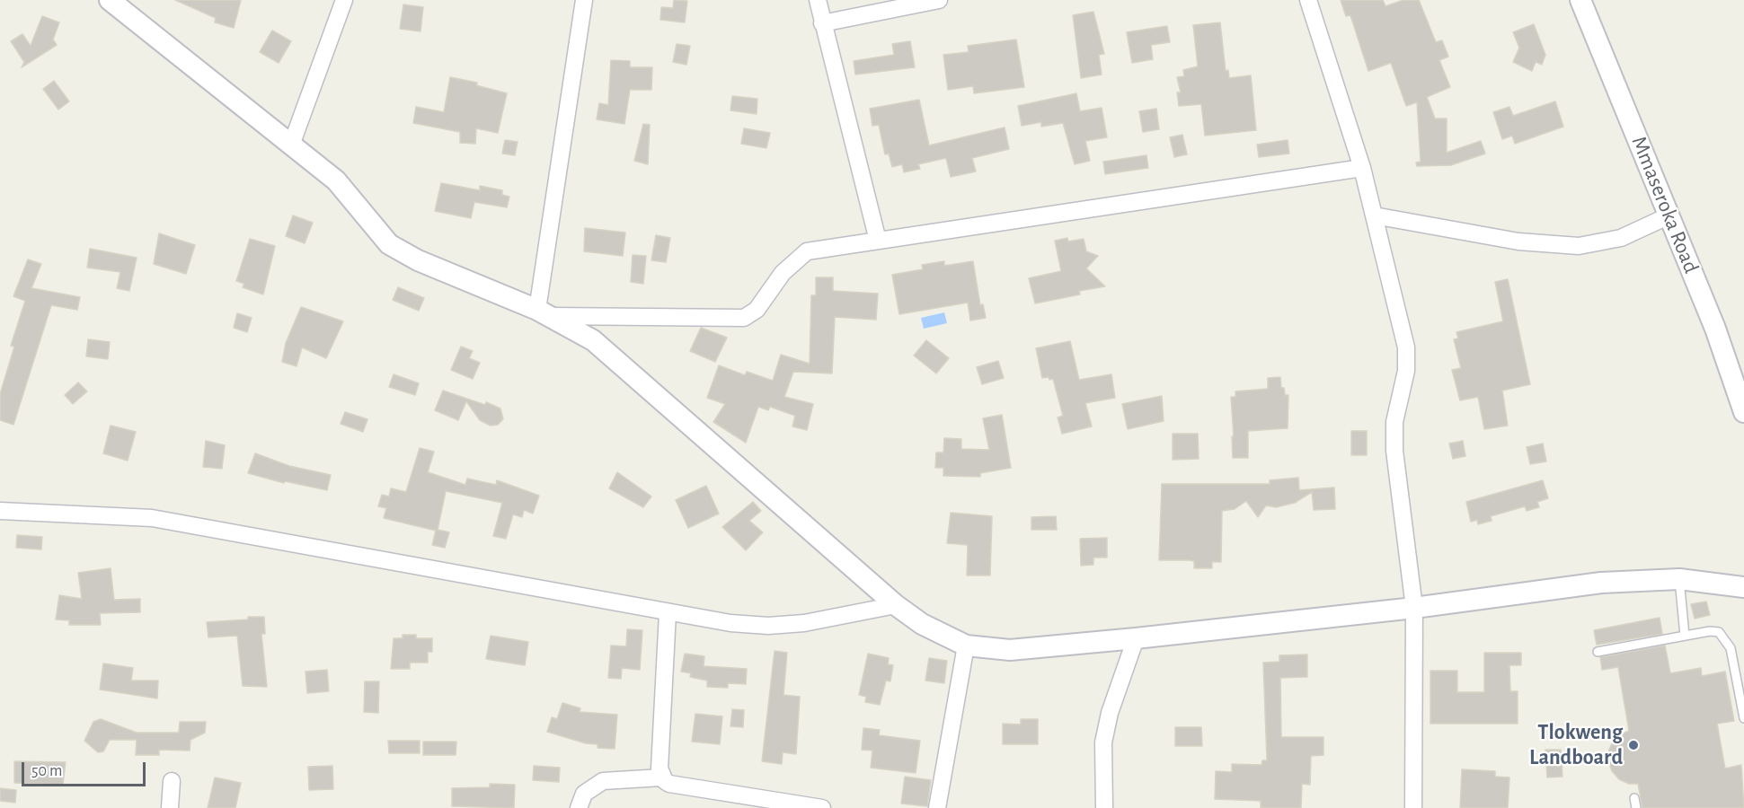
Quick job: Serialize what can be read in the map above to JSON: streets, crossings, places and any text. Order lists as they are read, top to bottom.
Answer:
{
  "streets": {
    "street": ["Mmaseroka Road"]
  },
  "places": ["Tlokweng Landboard"],
  "scale_bar": "50 m"
}
